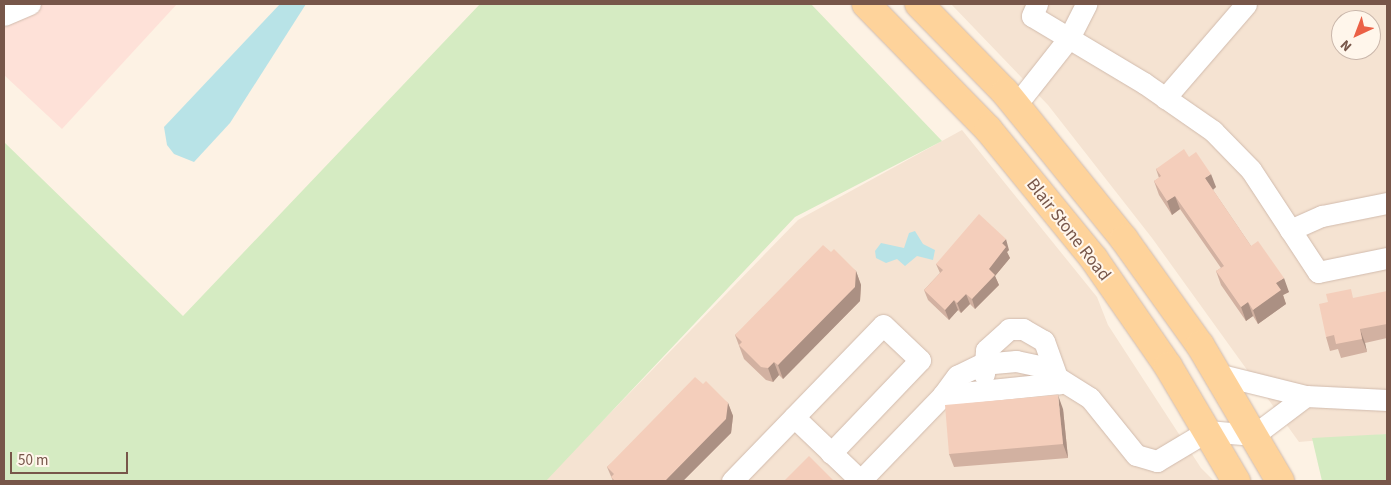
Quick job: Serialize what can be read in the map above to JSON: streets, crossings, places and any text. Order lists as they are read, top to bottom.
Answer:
{
  "streets": {
    "main road": ["Blair Stone Road"]
  },
  "scale_bar": "50 m",
  "north": "bottom left"
}
